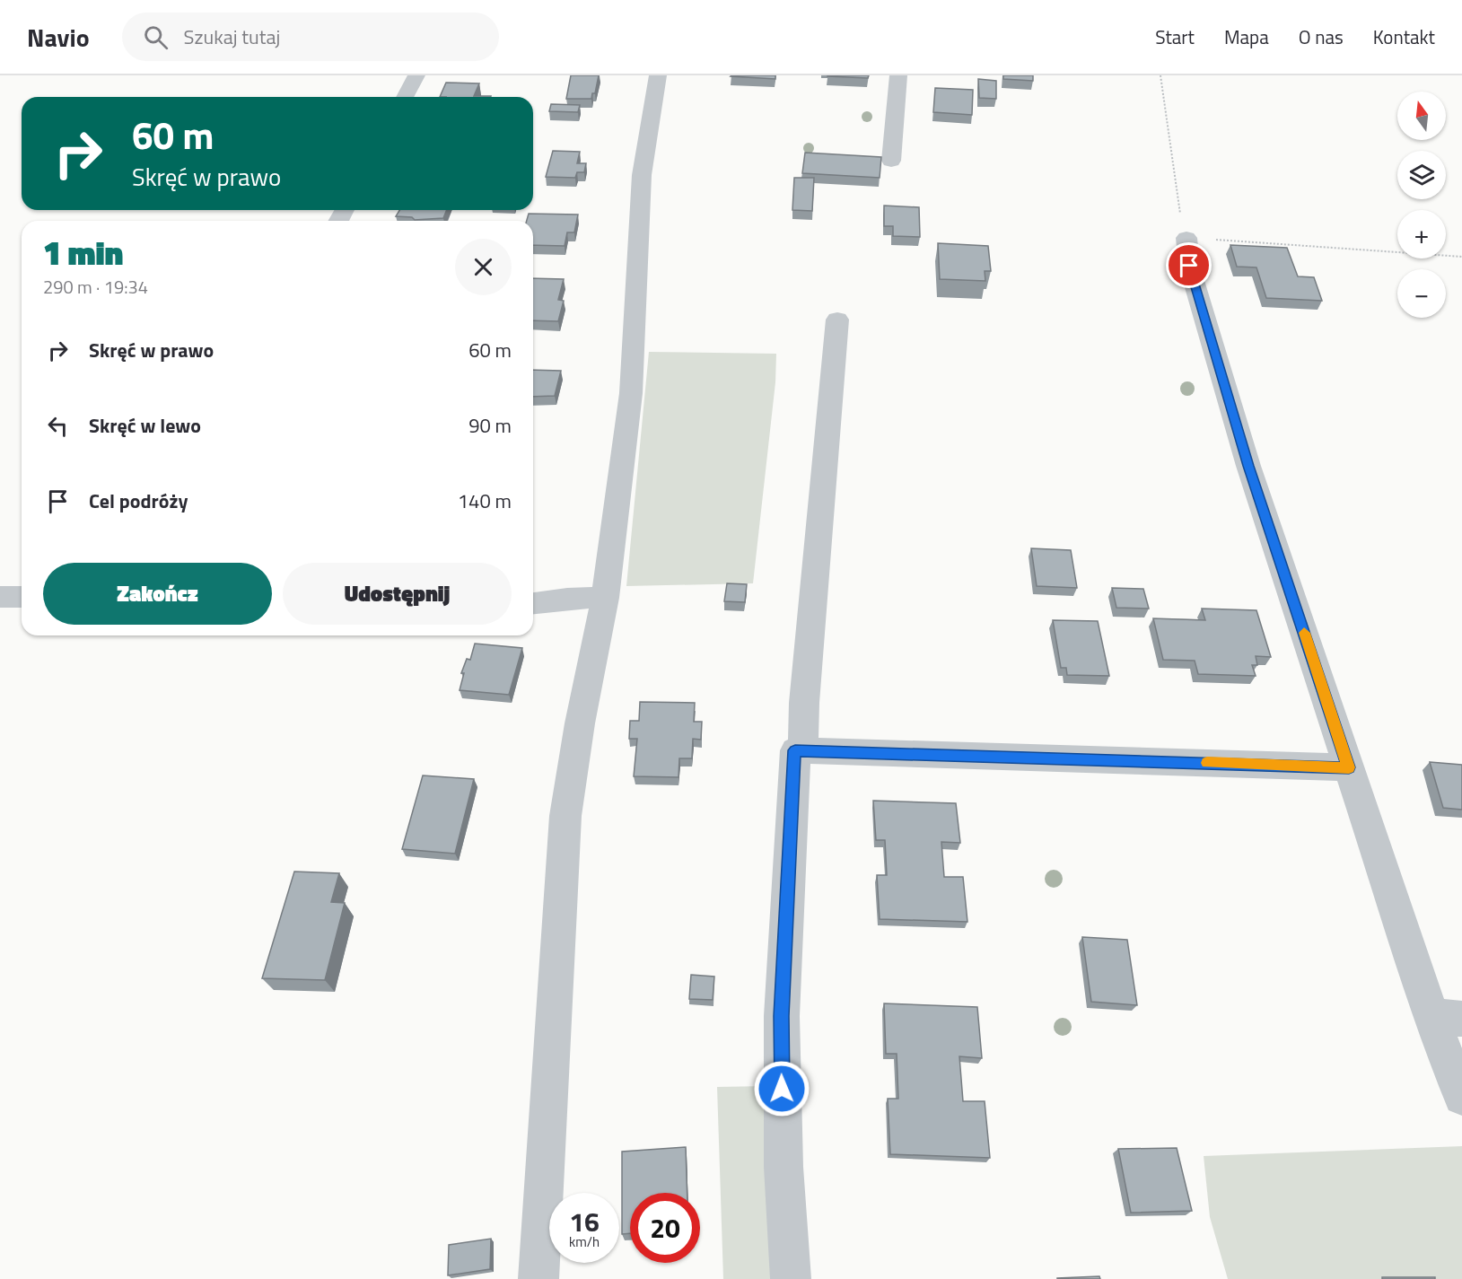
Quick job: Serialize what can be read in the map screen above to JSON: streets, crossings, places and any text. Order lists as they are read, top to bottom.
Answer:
{
  "north": "top",
  "page": {
    "header": "Navio",
    "search": "Szukaj tutaj",
    "nav": [
      "Start",
      "Mapa",
      "O nas",
      "Kontakt"
    ],
    "map_buttons": ["+", "−"],
    "turn": ["60 m", "Skręć w prawo"],
    "heading": ["1 min", "290 m · 19:34"],
    "list": [
      {
        "name": "Skręć w prawo",
        "value": "60 m"
      },
      {
        "name": "Skręć w lewo",
        "value": "90 m"
      },
      {
        "name": "Cel podróży",
        "value": "140 m"
      }
    ],
    "buttons": ["Zakończ", "Udostępnij"],
    "speed": "16 km/h",
    "limit": "20"
  }
}
